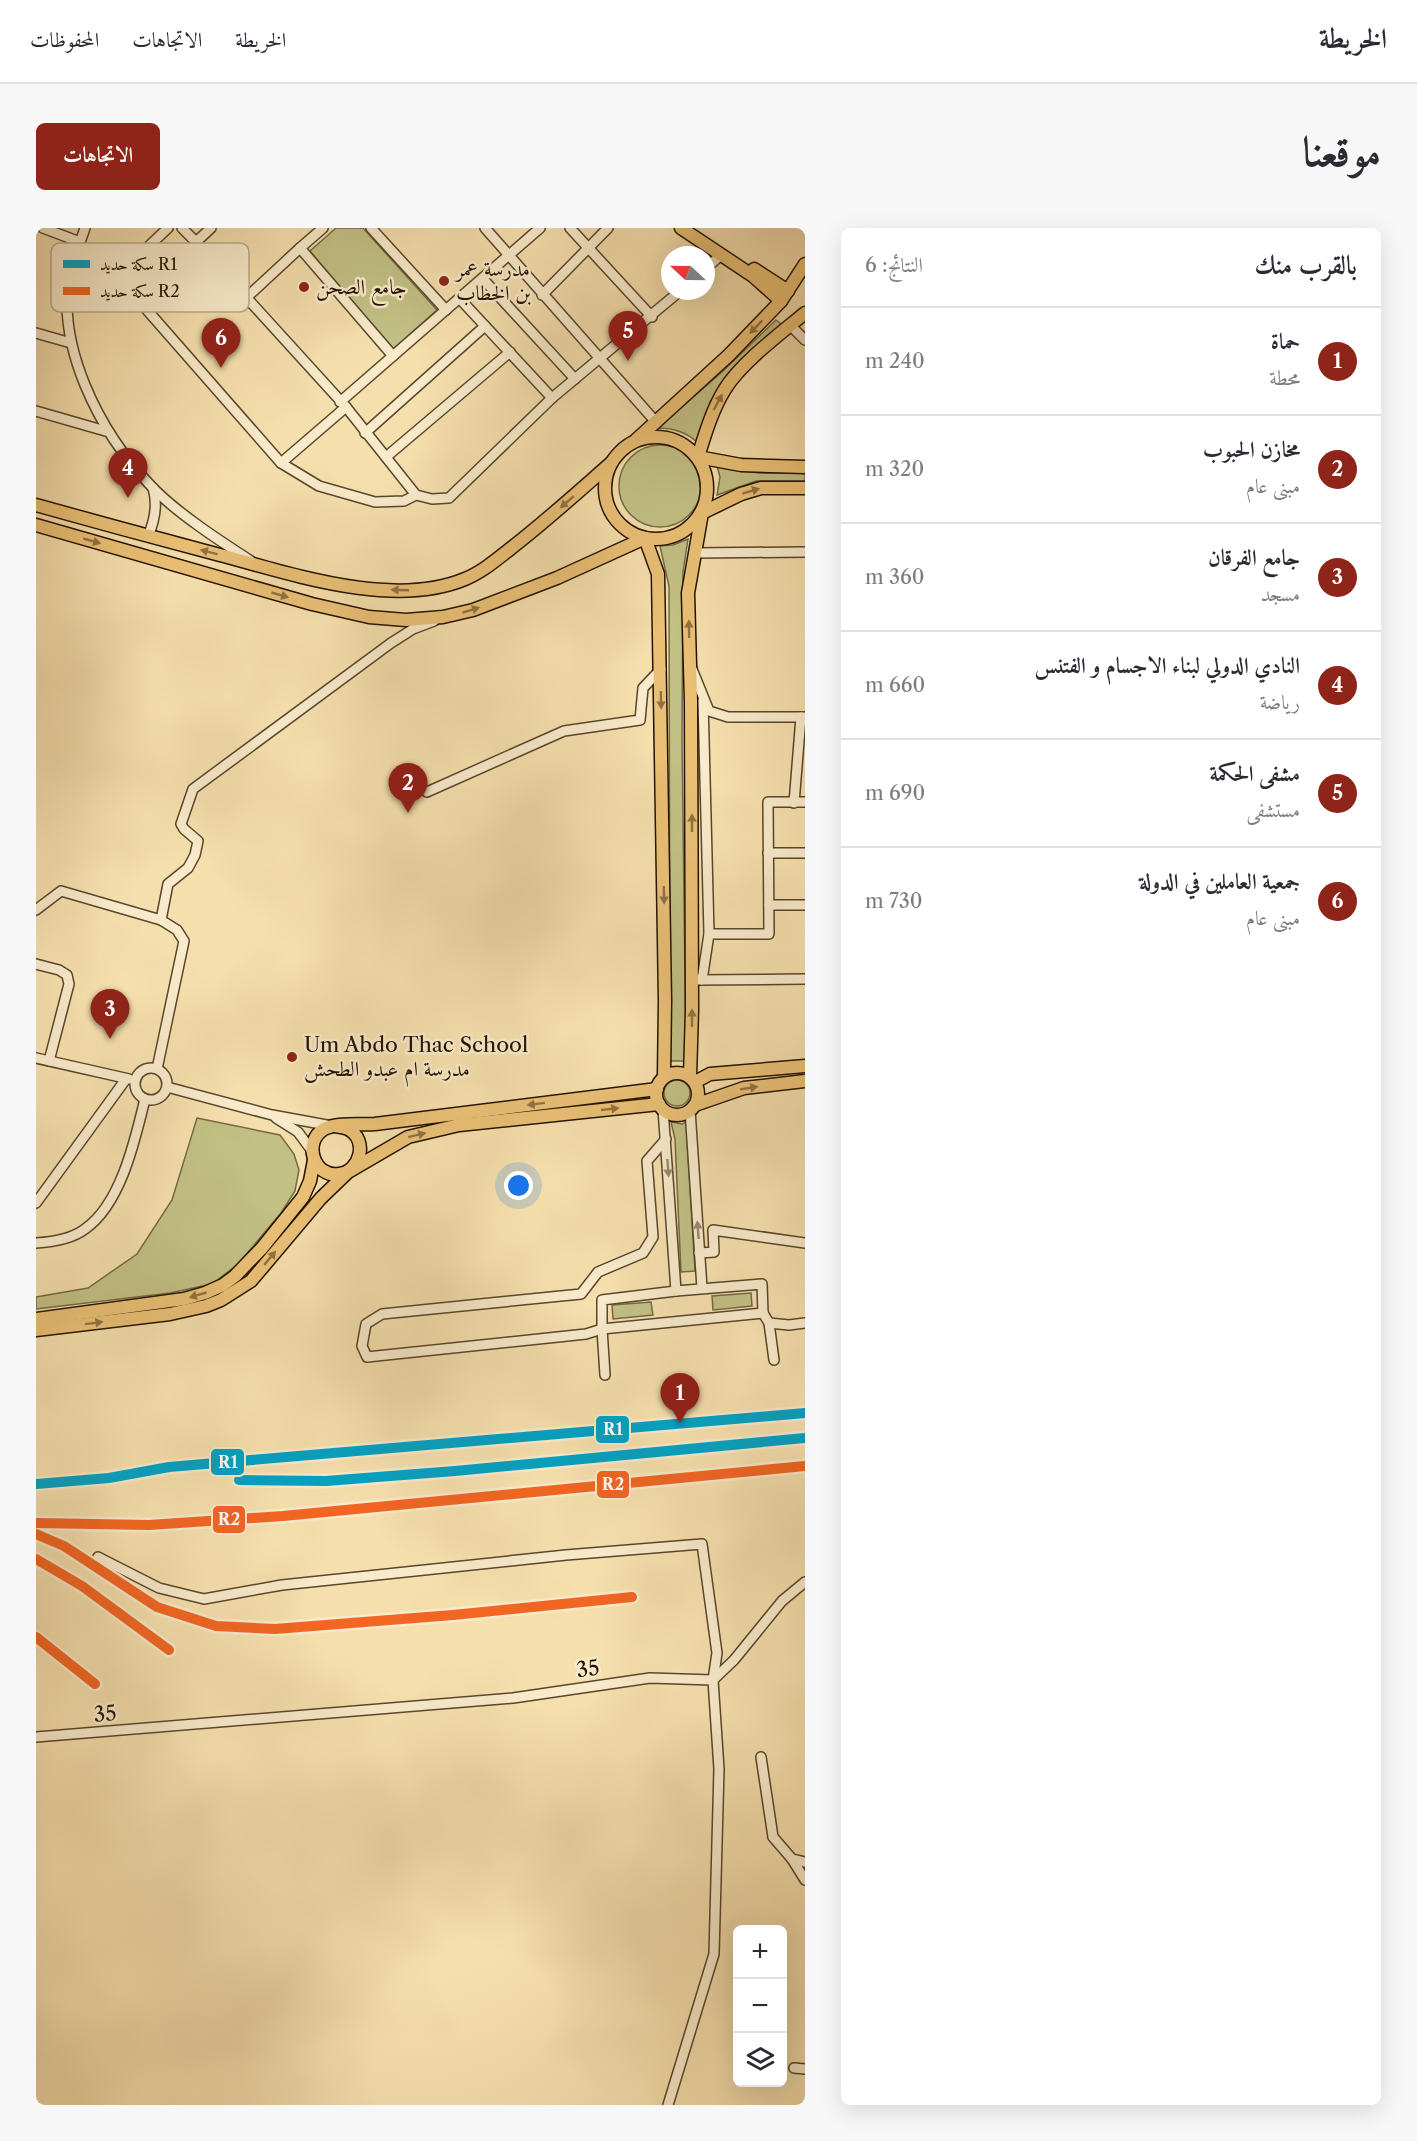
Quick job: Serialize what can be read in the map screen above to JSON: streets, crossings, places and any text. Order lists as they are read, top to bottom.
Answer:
{
  "streets": {
    "street": ["35"]
  },
  "places": ["مدرسة عمر بن الخطاب", "جامع الصحن", "Um Abdo Thac School مدرسة ام عبدو الطحش"],
  "lines": ["rail line R1", "rail line R2"],
  "legend": ["سكة حديد R1", "سكة حديد R2"],
  "north": "left",
  "page": {
    "header": "الخريطة",
    "nav": ["الخريطة", "الاتجاهات", "المحفوظات"],
    "title": "موقعنا",
    "buttons": "الاتجاهات",
    "heading": ["بالقرب منك", "النتائج: 6"],
    "list": [
      {
        "mark": "1",
        "name": "حماة",
        "note": "محطة",
        "value": "240 m"
      },
      {
        "mark": "2",
        "name": "مخازن الحبوب",
        "note": "مبنى عام",
        "value": "320 m"
      },
      {
        "mark": "3",
        "name": "جامع الفرقان",
        "note": "مسجد",
        "value": "360 m"
      },
      {
        "mark": "4",
        "name": "النادي الدولي لبناء الاجسام و الفتنس",
        "note": "رياضة",
        "value": "660 m"
      },
      {
        "mark": "5",
        "name": "مشفى الحكمة",
        "note": "مستشفى",
        "value": "690 m"
      },
      {
        "mark": "6",
        "name": "جمعية العاملين في الدولة",
        "note": "مبنى عام",
        "value": "730 m"
      }
    ],
    "pins": [
      "5",
      "6",
      "4",
      "2",
      "3",
      "1"
    ],
    "map_buttons": ["+", "−"]
  }
}
